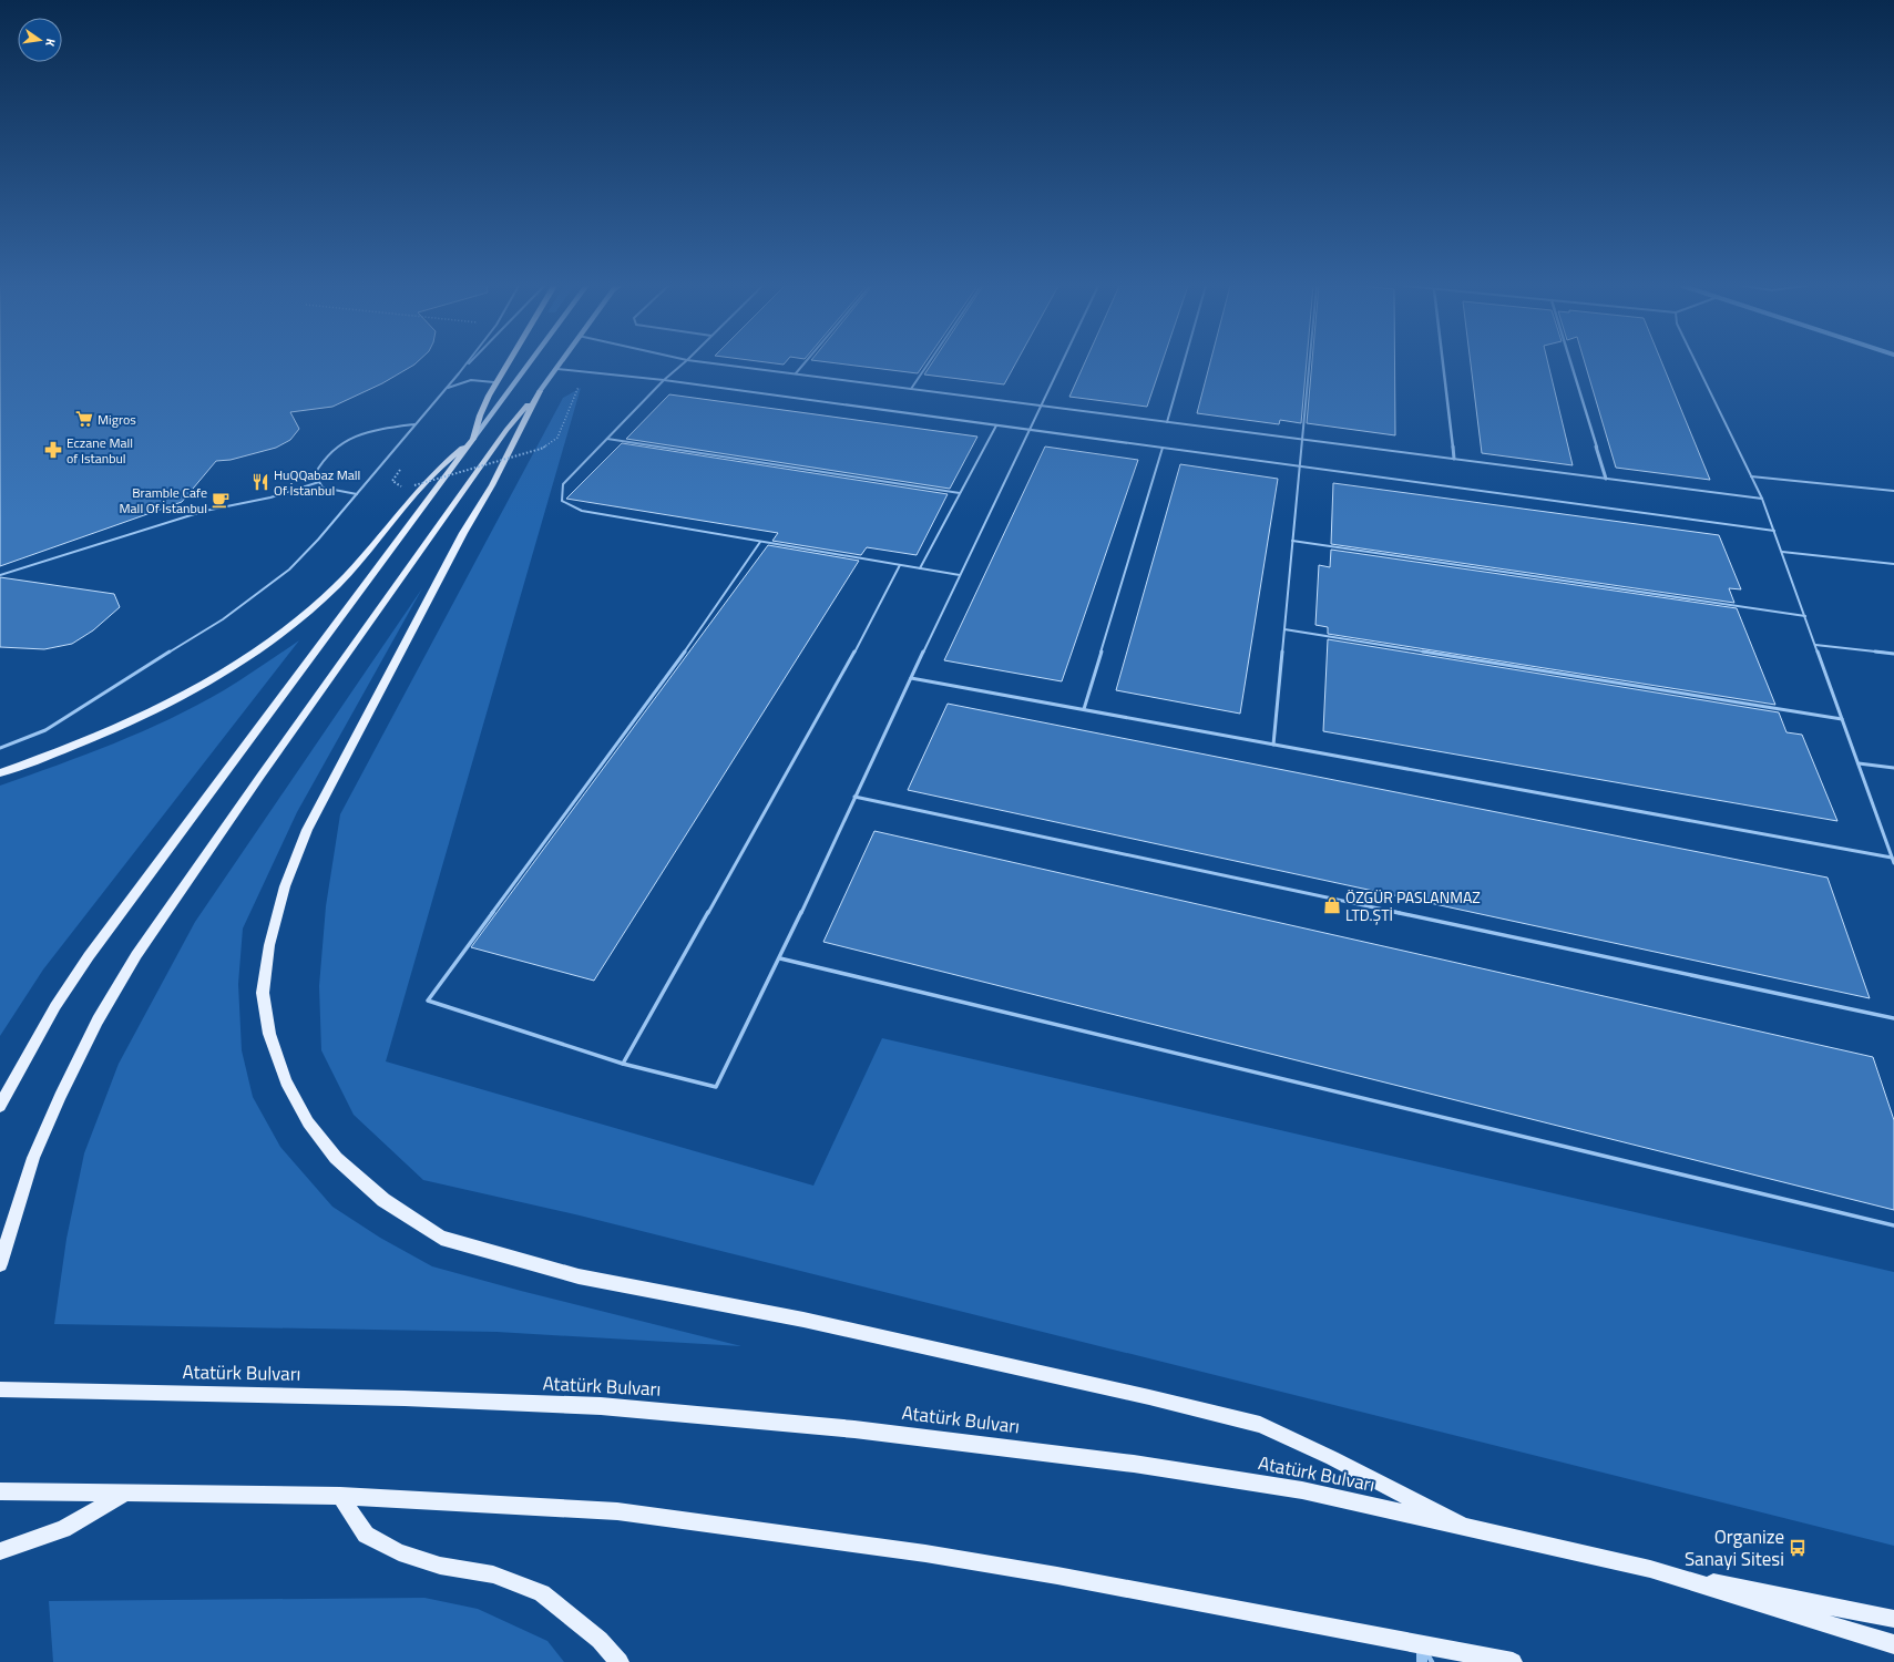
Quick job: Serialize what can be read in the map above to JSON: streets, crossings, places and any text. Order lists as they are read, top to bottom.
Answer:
{
  "streets": {
    "main road": ["Atatürk Bulvarı"]
  },
  "places": {
    "supermarket": ["Migros"],
    "pharmacy": ["Eczane Mall of Istanbul"],
    "restaurant": ["HuQQabaz Mall Of İstanbul"],
    "cafe": ["Bramble Cafe Mall Of İstanbul"],
    "shop": ["ÖZGÜR PASLANMAZ LTD.ŞTİ"],
    "bus stop": ["Organize Sanayi Sitesi"]
  },
  "north": "right"
}
